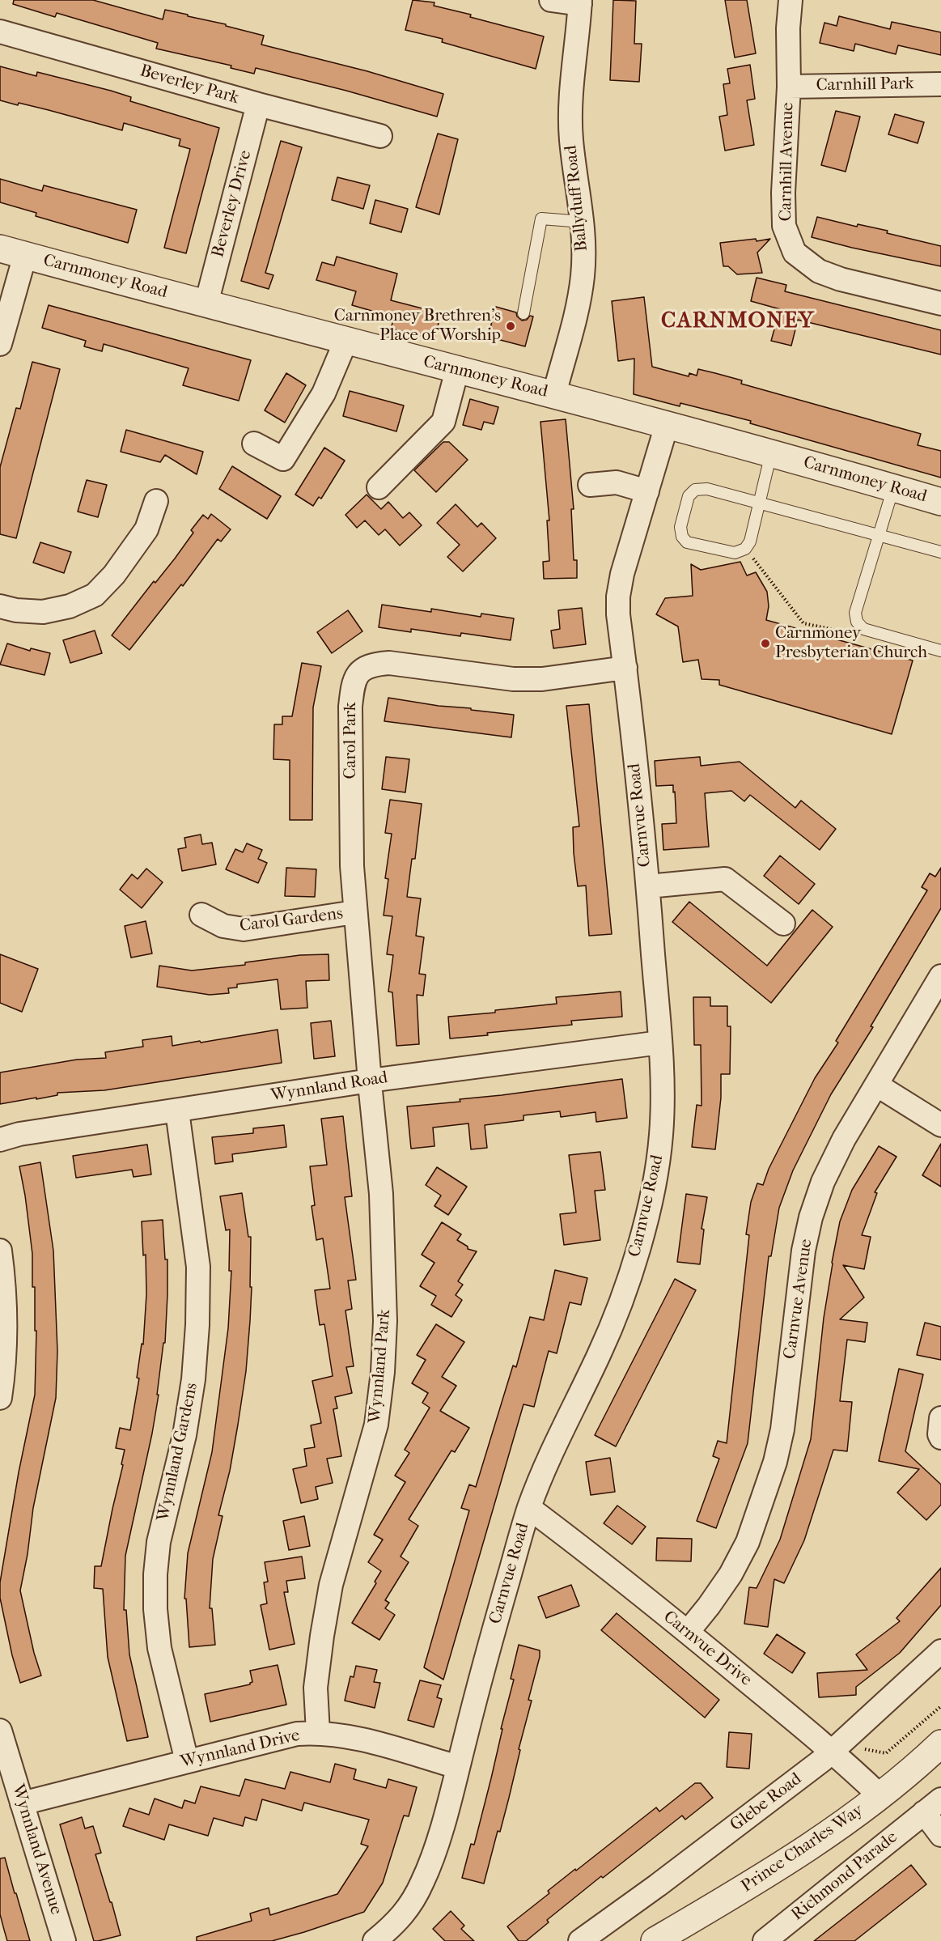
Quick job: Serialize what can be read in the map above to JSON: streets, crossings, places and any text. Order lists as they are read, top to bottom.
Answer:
{
  "streets": {
    "street": [
      "Beverley Park",
      "Carnhill Park",
      "Carnhill Avenue",
      "Ballyduff Road",
      "Beverley Drive",
      "Carnmoney Road",
      "Carol Park",
      "Carnvue Road",
      "Carol Gardens",
      "Wynnland Road",
      "Carnvue Avenue",
      "Wynnland Park",
      "Wynnland Gardens",
      "Carnvue Drive",
      "Wynnland Drive",
      "Glebe Road",
      "Prince Charles Way",
      "Wynnland Avenue",
      "Richmond Parade"
    ]
  },
  "crossings": [
    ["Beverley Park", "Beverley Drive"],
    ["Carnhill Park", "Carnhill Avenue"],
    ["Ballyduff Road", "Carnmoney Road"],
    ["Beverley Drive", "Carnmoney Road"],
    ["Carnmoney Road", "Carnvue Road"],
    ["Carol Park", "Carnvue Road"],
    ["Carol Park", "Carol Gardens"],
    ["Carol Park", "Wynnland Road"],
    ["Carol Park", "Wynnland Park"],
    ["Carnvue Road", "Wynnland Road"],
    ["Carnvue Road", "Carnvue Drive"],
    ["Carnvue Road", "Wynnland Drive"],
    ["Wynnland Road", "Wynnland Park"],
    ["Wynnland Road", "Wynnland Gardens"],
    ["Carnvue Avenue", "Carnvue Drive"],
    ["Wynnland Park", "Wynnland Drive"],
    ["Wynnland Gardens", "Wynnland Drive"],
    ["Carnvue Drive", "Glebe Road"],
    ["Carnvue Drive", "Prince Charles Way"],
    ["Wynnland Drive", "Wynnland Avenue"]
  ],
  "districts": ["CARNMONEY"],
  "places": ["Carnmoney Brethren's Place of Worship", "Carnmoney Presbyterian Church"]
}
